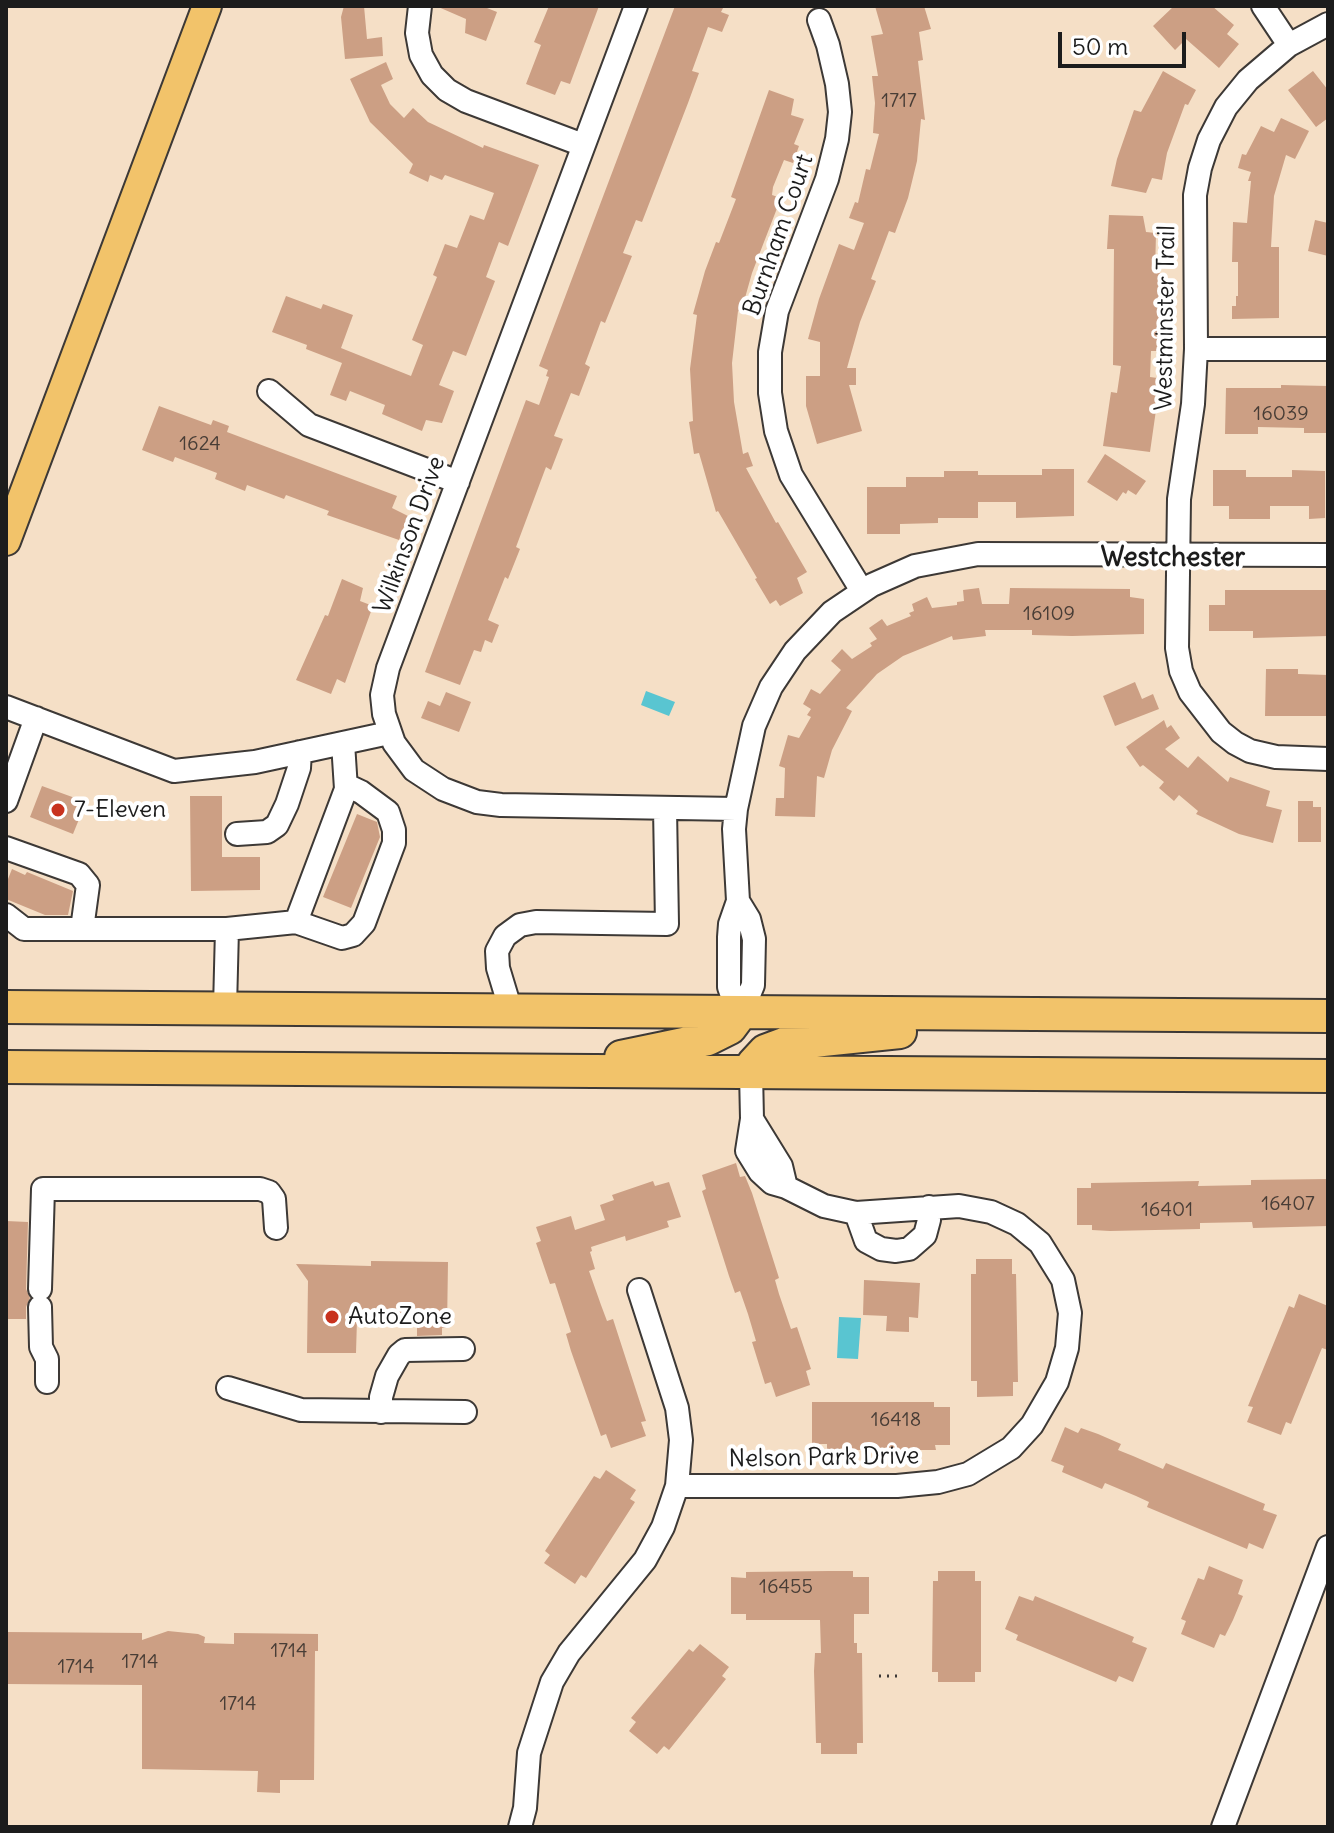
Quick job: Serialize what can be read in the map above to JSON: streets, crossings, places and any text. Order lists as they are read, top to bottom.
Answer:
{
  "streets": {
    "street": [
      "Burnham Court",
      "Westminster Trail",
      "Wilkinson Drive",
      "Nelson Park Drive"
    ]
  },
  "districts": ["Westchester"],
  "places": ["7-Eleven", "AutoZone"],
  "house_numbers": [
    "1717",
    "16039",
    "1624",
    "16109",
    "16407",
    "16401",
    "16418",
    "16455",
    "1714",
    "1714",
    "1714",
    "1714"
  ],
  "scale_bar": "50 m"
}
